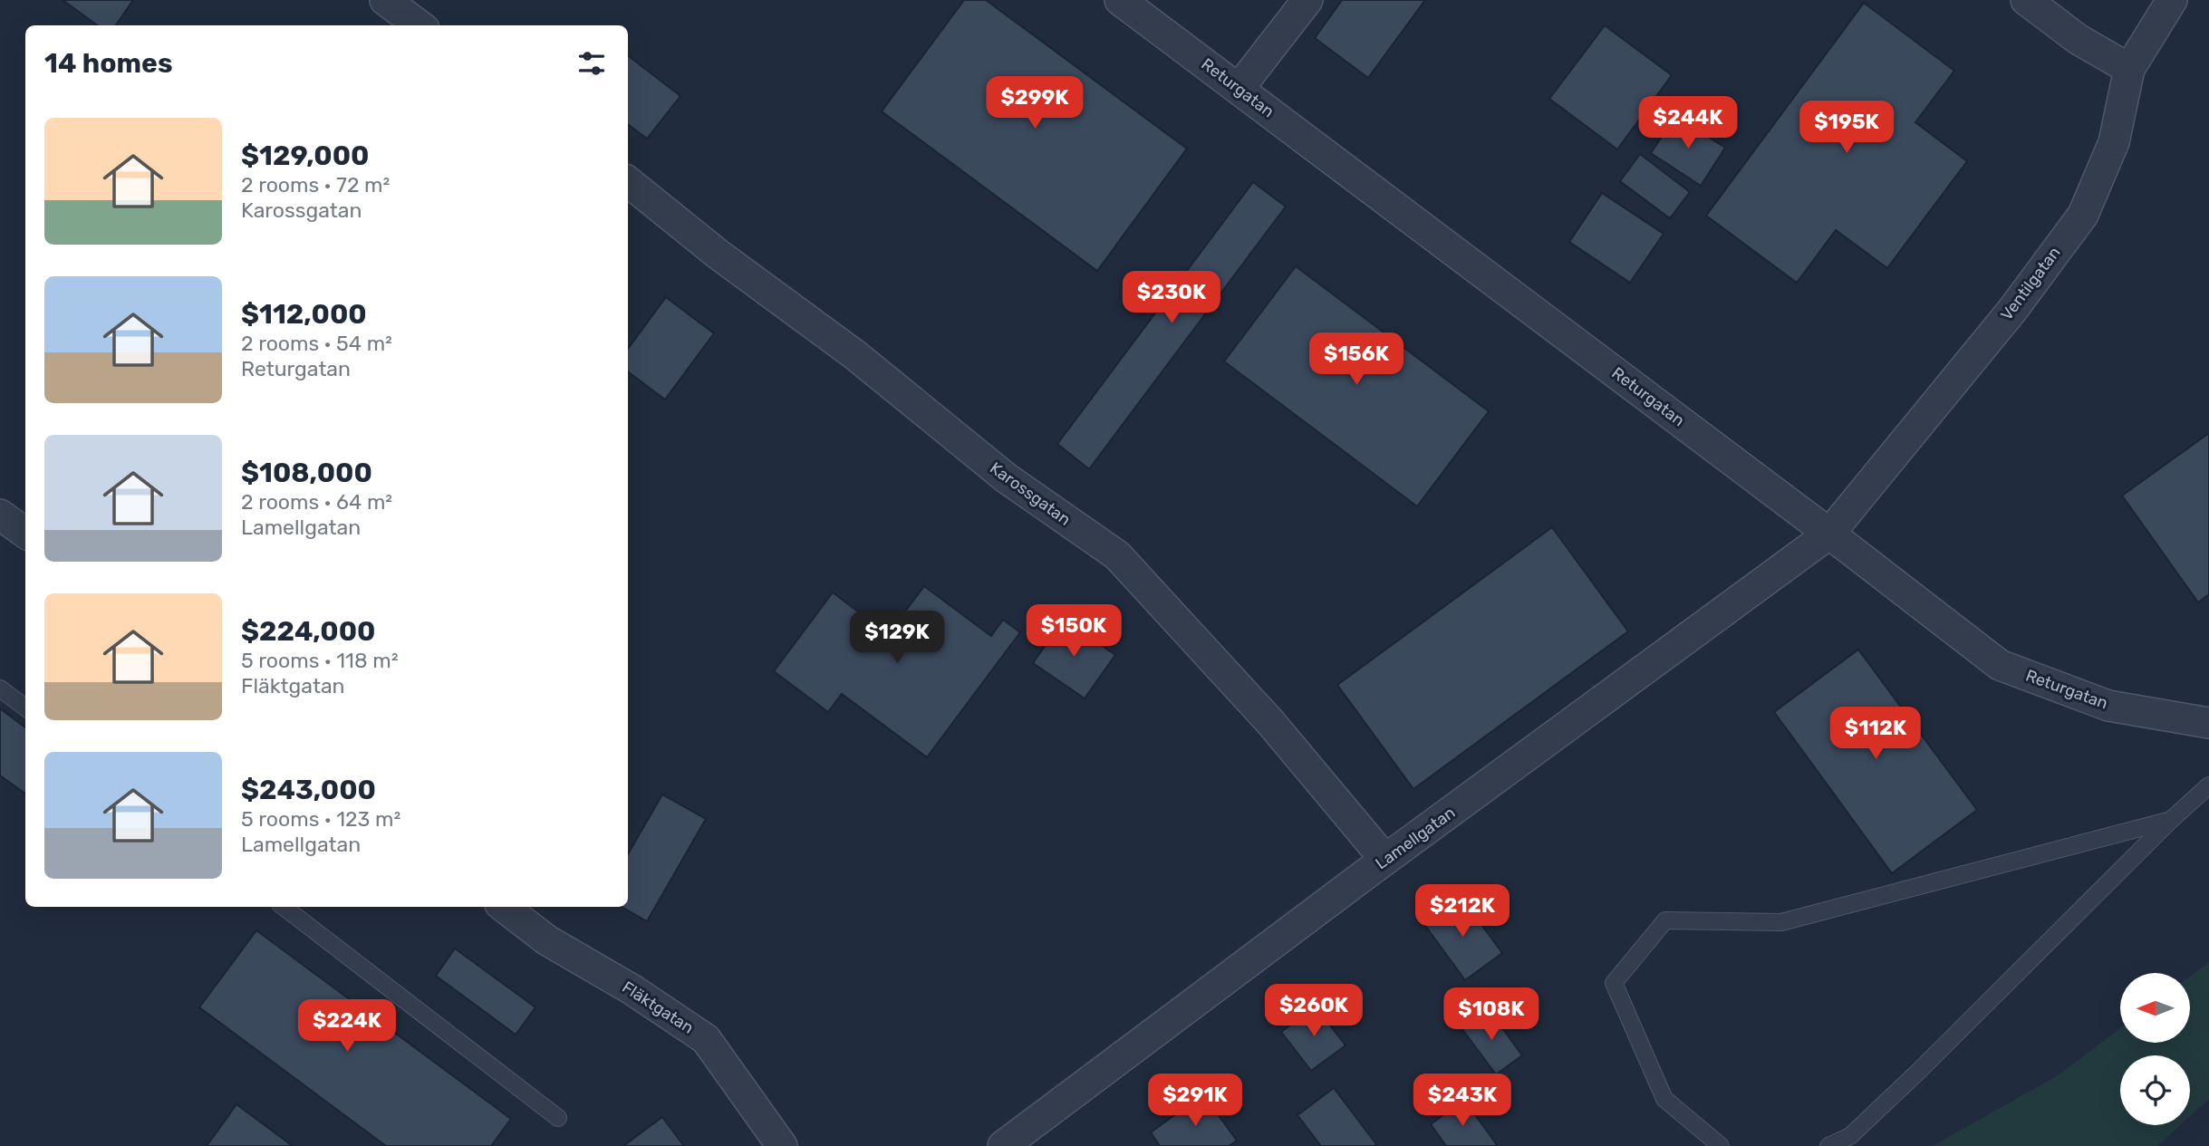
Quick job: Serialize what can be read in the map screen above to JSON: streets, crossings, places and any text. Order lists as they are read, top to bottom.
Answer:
{
  "streets": {
    "street": [
      "Returgatan",
      "Ventilgatan",
      "Karossgatan",
      "Lamellgatan",
      "Fläktgatan"
    ]
  },
  "crossings": [
    ["Returgatan", "Ventilgatan"],
    ["Returgatan", "Lamellgatan"],
    ["Ventilgatan", "Lamellgatan"],
    ["Karossgatan", "Lamellgatan"]
  ],
  "north": "left",
  "page": {
    "heading": "14 homes",
    "price": [
      "$299K",
      "$244K",
      "$195K",
      "$230K",
      "$156K",
      "$150K",
      "$129K",
      "$112K",
      "$212K",
      "$260K",
      "$108K",
      "$224K",
      "$291K",
      "$243K"
    ],
    "list": [
      {
        "name": "$129,000",
        "note": "2 rooms · 72 m² · Karossgatan"
      },
      {
        "name": "$112,000",
        "note": "2 rooms · 54 m² · Returgatan"
      },
      {
        "name": "$108,000",
        "note": "2 rooms · 64 m² · Lamellgatan"
      },
      {
        "name": "$224,000",
        "note": "5 rooms · 118 m² · Fläktgatan"
      },
      {
        "name": "$243,000",
        "note": "5 rooms · 123 m² · Lamellgatan"
      }
    ]
  }
}
